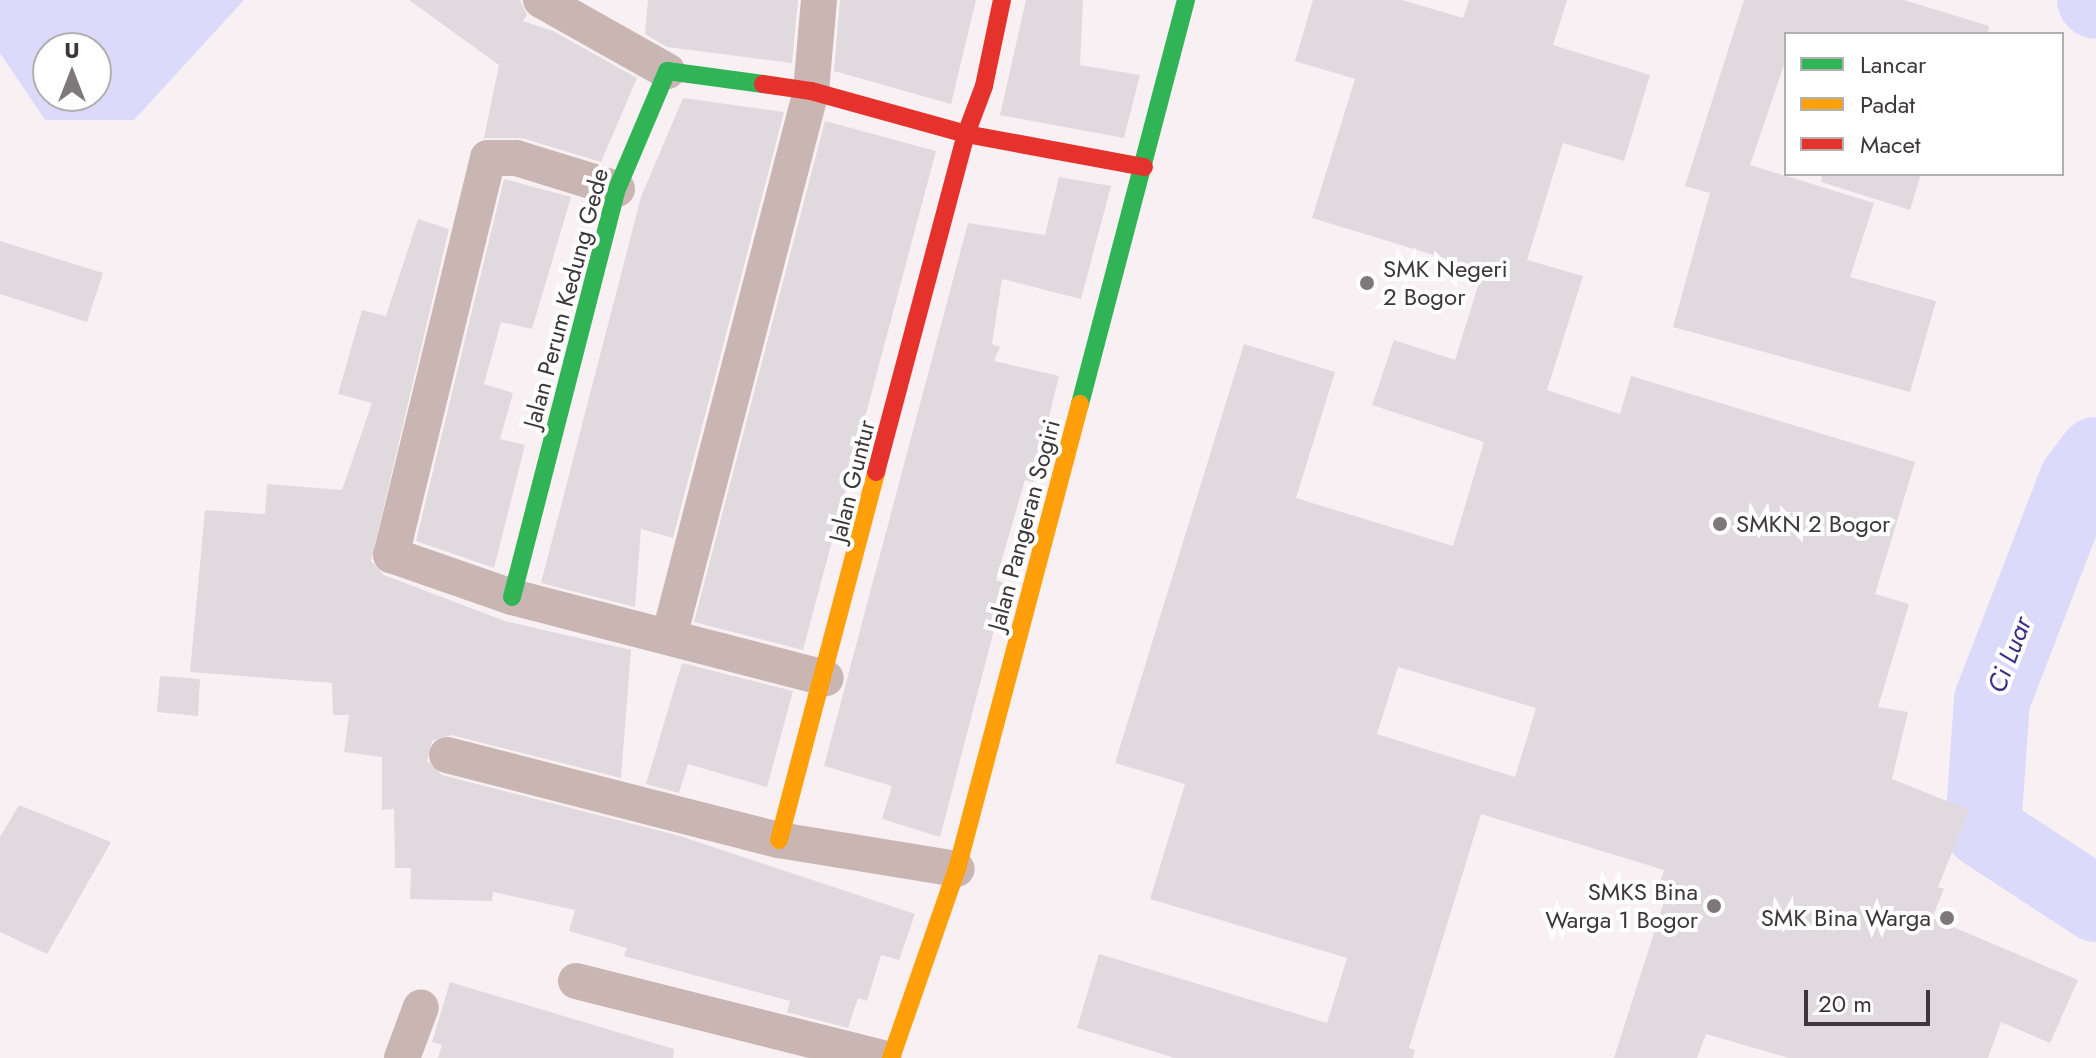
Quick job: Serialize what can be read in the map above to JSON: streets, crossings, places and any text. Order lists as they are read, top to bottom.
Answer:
{
  "streets": {
    "street": ["Jalan Perum Kedung Gede", "Jalan Guntur", "Jalan Pangeran Sogiri"]
  },
  "water": ["Ci Luar"],
  "places": [
    "SMK Negeri 2 Bogor",
    "SMKN 2 Bogor",
    "SMKS Bina Warga 1 Bogor",
    "SMK Bina Warga"
  ],
  "legend": ["Lancar", "Padat", "Macet"],
  "scale_bar": "20 m",
  "north": "top"
}
